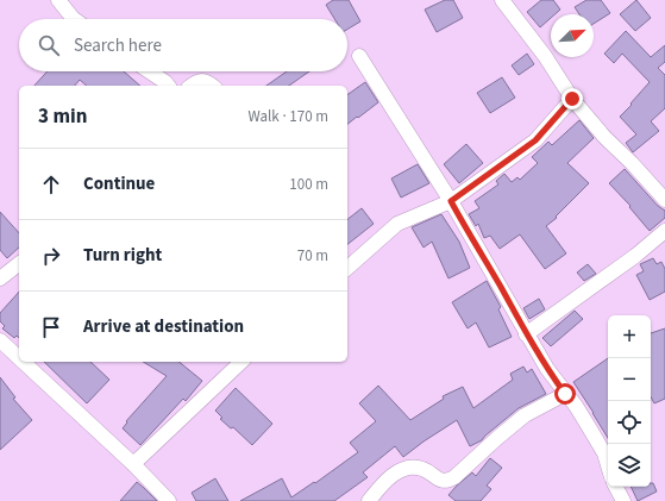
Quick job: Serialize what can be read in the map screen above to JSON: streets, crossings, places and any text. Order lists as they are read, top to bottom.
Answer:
{
  "north": "top right",
  "page": {
    "search": "Search here",
    "heading": ["3 min", "Walk · 170 m"],
    "list": [
      ["Continue", "100 m"],
      ["Turn right", "70 m"],
      "Arrive at destination"
    ],
    "map_buttons": ["+", "−"]
  }
}
